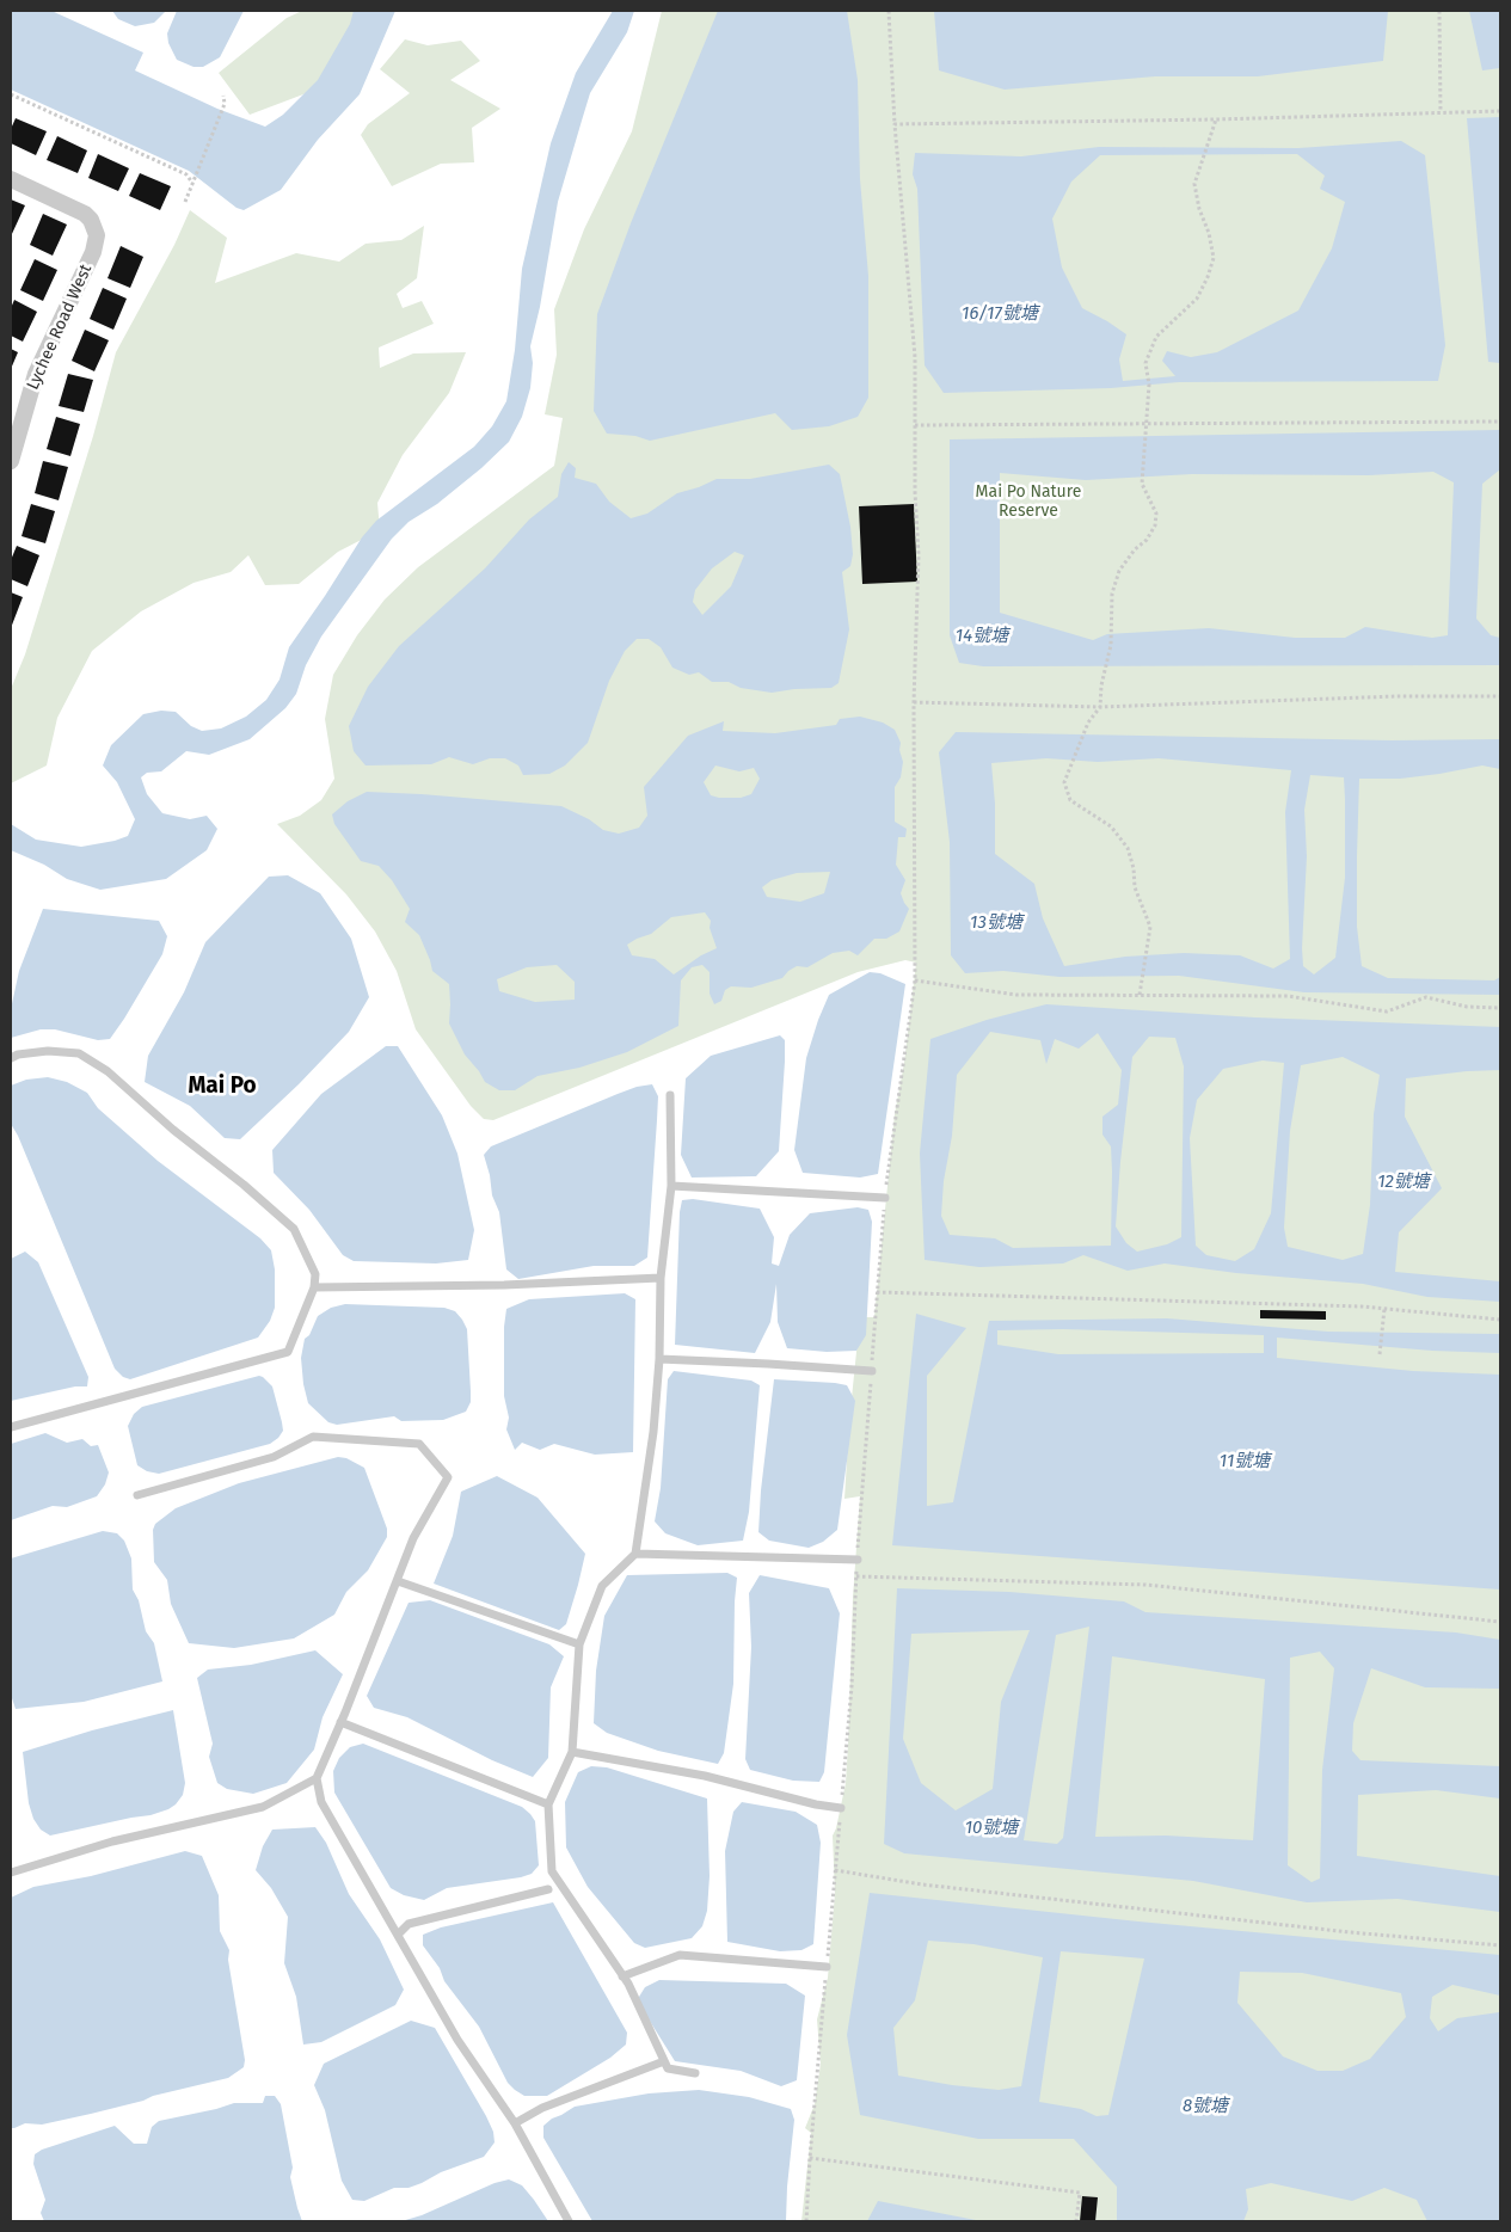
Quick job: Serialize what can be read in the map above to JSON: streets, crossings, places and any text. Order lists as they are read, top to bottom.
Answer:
{
  "streets": {
    "street": ["Lychee Road West"]
  },
  "districts": ["Mai Po"],
  "water": [
    "16/17號塘",
    "14號塘",
    "13號塘",
    "12號塘",
    "11號塘",
    "10號塘",
    "8號塘"
  ],
  "parks": ["Mai Po Nature Reserve"]
}
